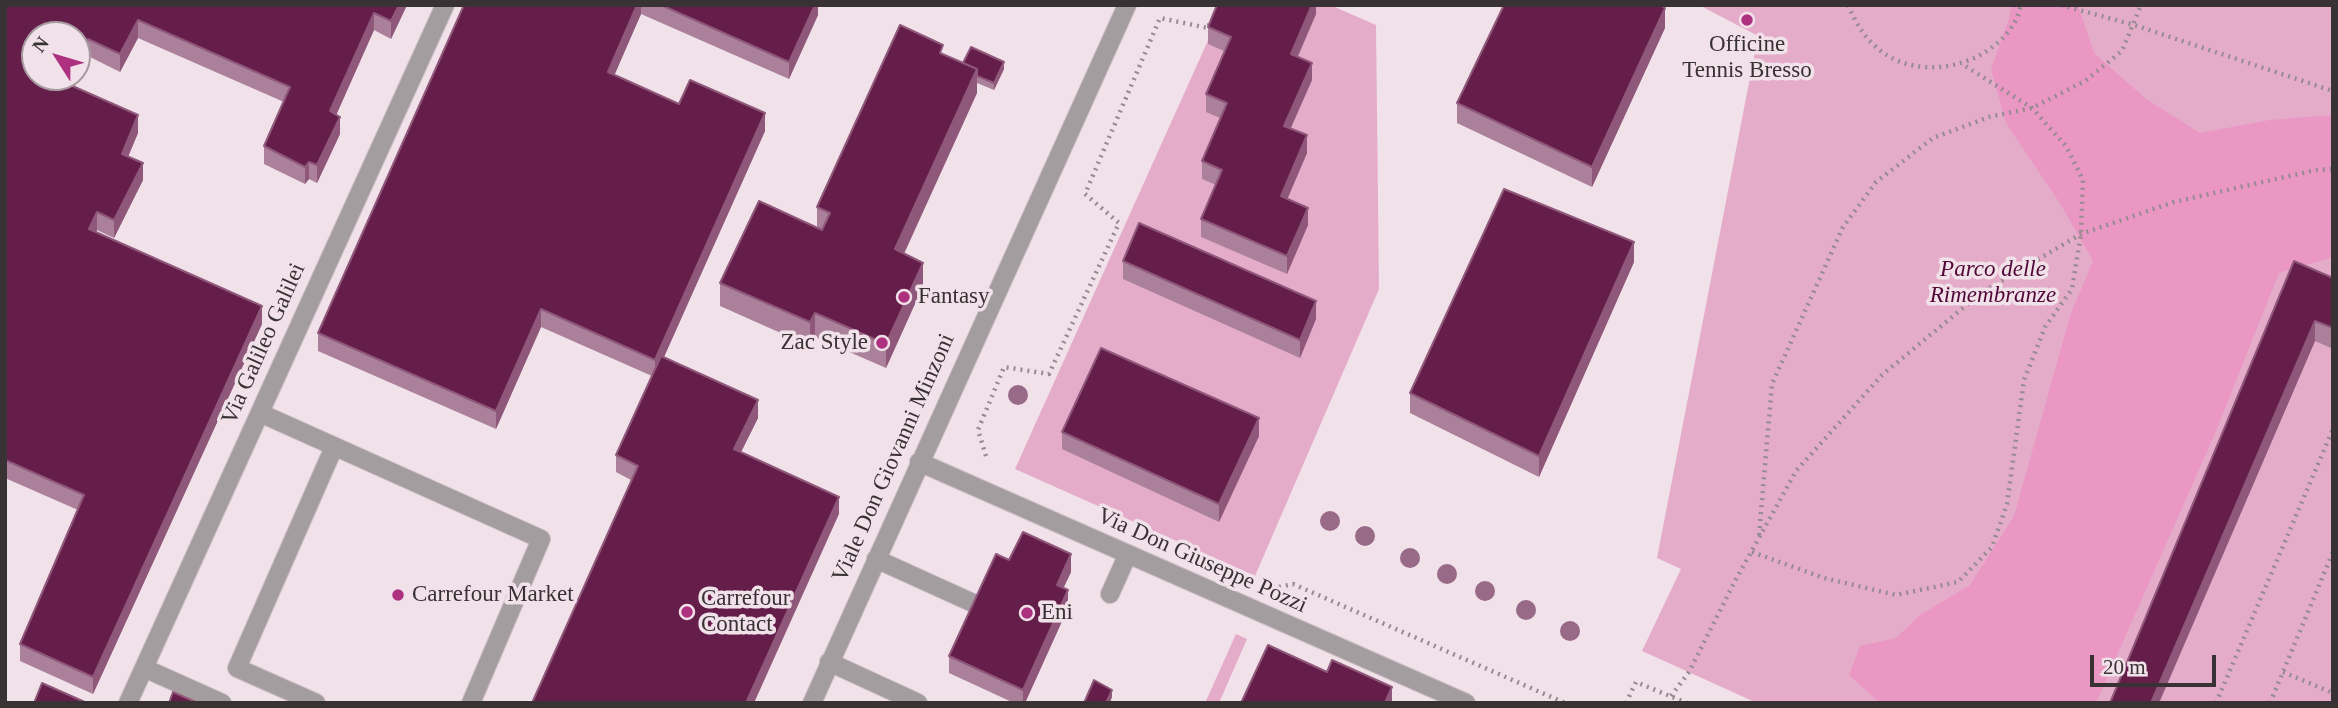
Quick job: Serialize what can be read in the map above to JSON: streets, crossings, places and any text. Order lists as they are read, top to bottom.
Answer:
{
  "streets": {
    "street": ["Via Galileo Galilei", "Viale Don Giovanni Minzoni", "Via Don Giuseppe Pozzi"]
  },
  "crossings": [
    ["Viale Don Giovanni Minzoni", "Via Don Giuseppe Pozzi"]
  ],
  "parks": ["Parco delle Rimembranze"],
  "places": [
    "Officine Tennis Bresso",
    "Fantasy",
    "Zac Style",
    "Carrefour Market",
    "Carrefour Contact",
    "Eni"
  ],
  "scale_bar": "20 m",
  "north": "top left"
}
